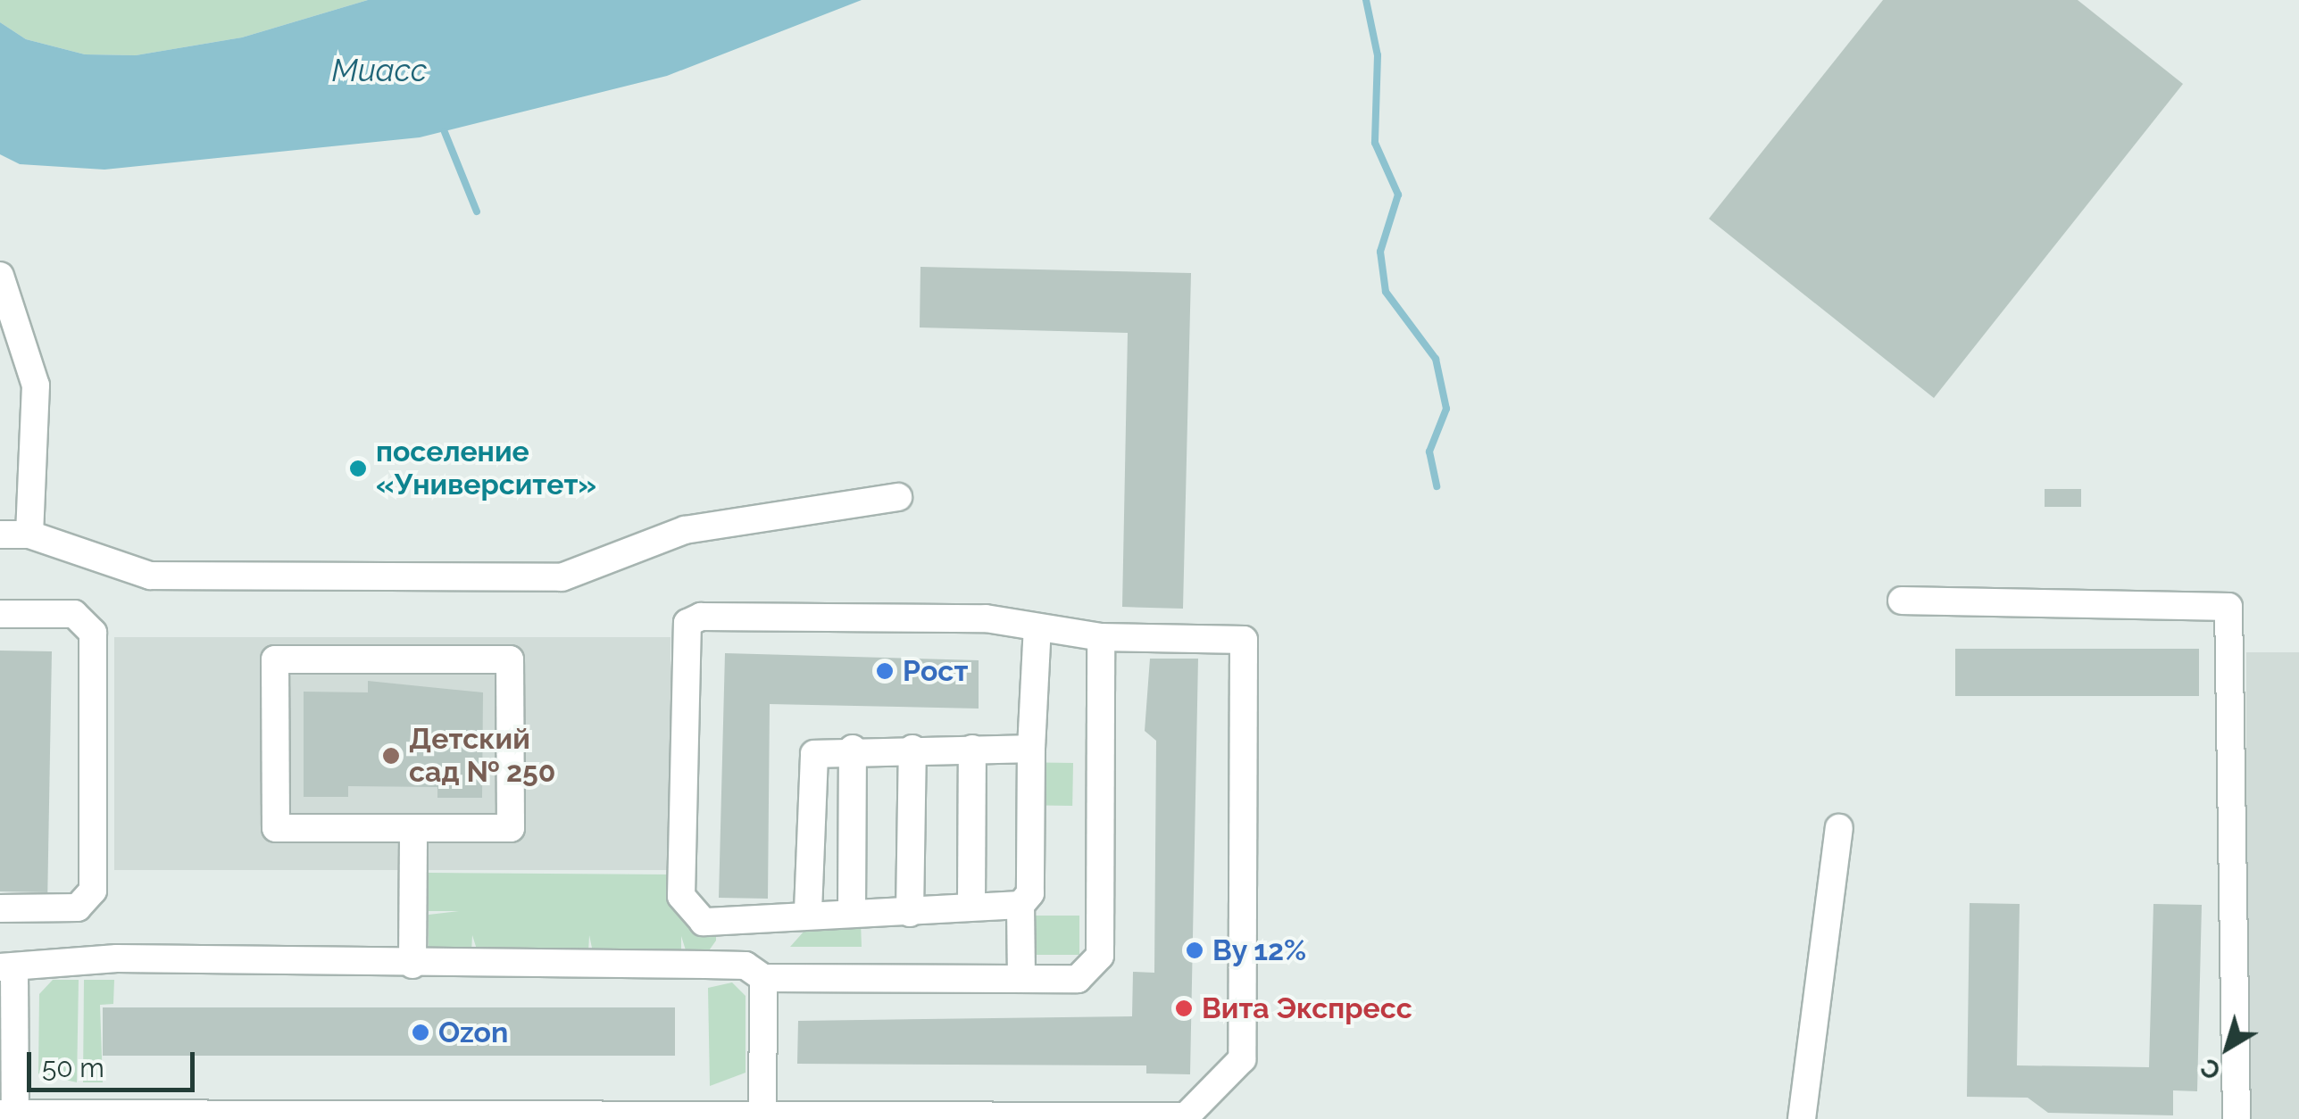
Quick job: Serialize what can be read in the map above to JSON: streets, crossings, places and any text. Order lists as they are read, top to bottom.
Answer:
{
  "water": ["Миасс"],
  "places": [
    "поселение «Университет»",
    "Рост",
    "Детский сад № 250",
    "Ву 12%",
    "Вита Экспресс",
    "Ozon"
  ],
  "scale_bar": "50 m",
  "north": "bottom left"
}
